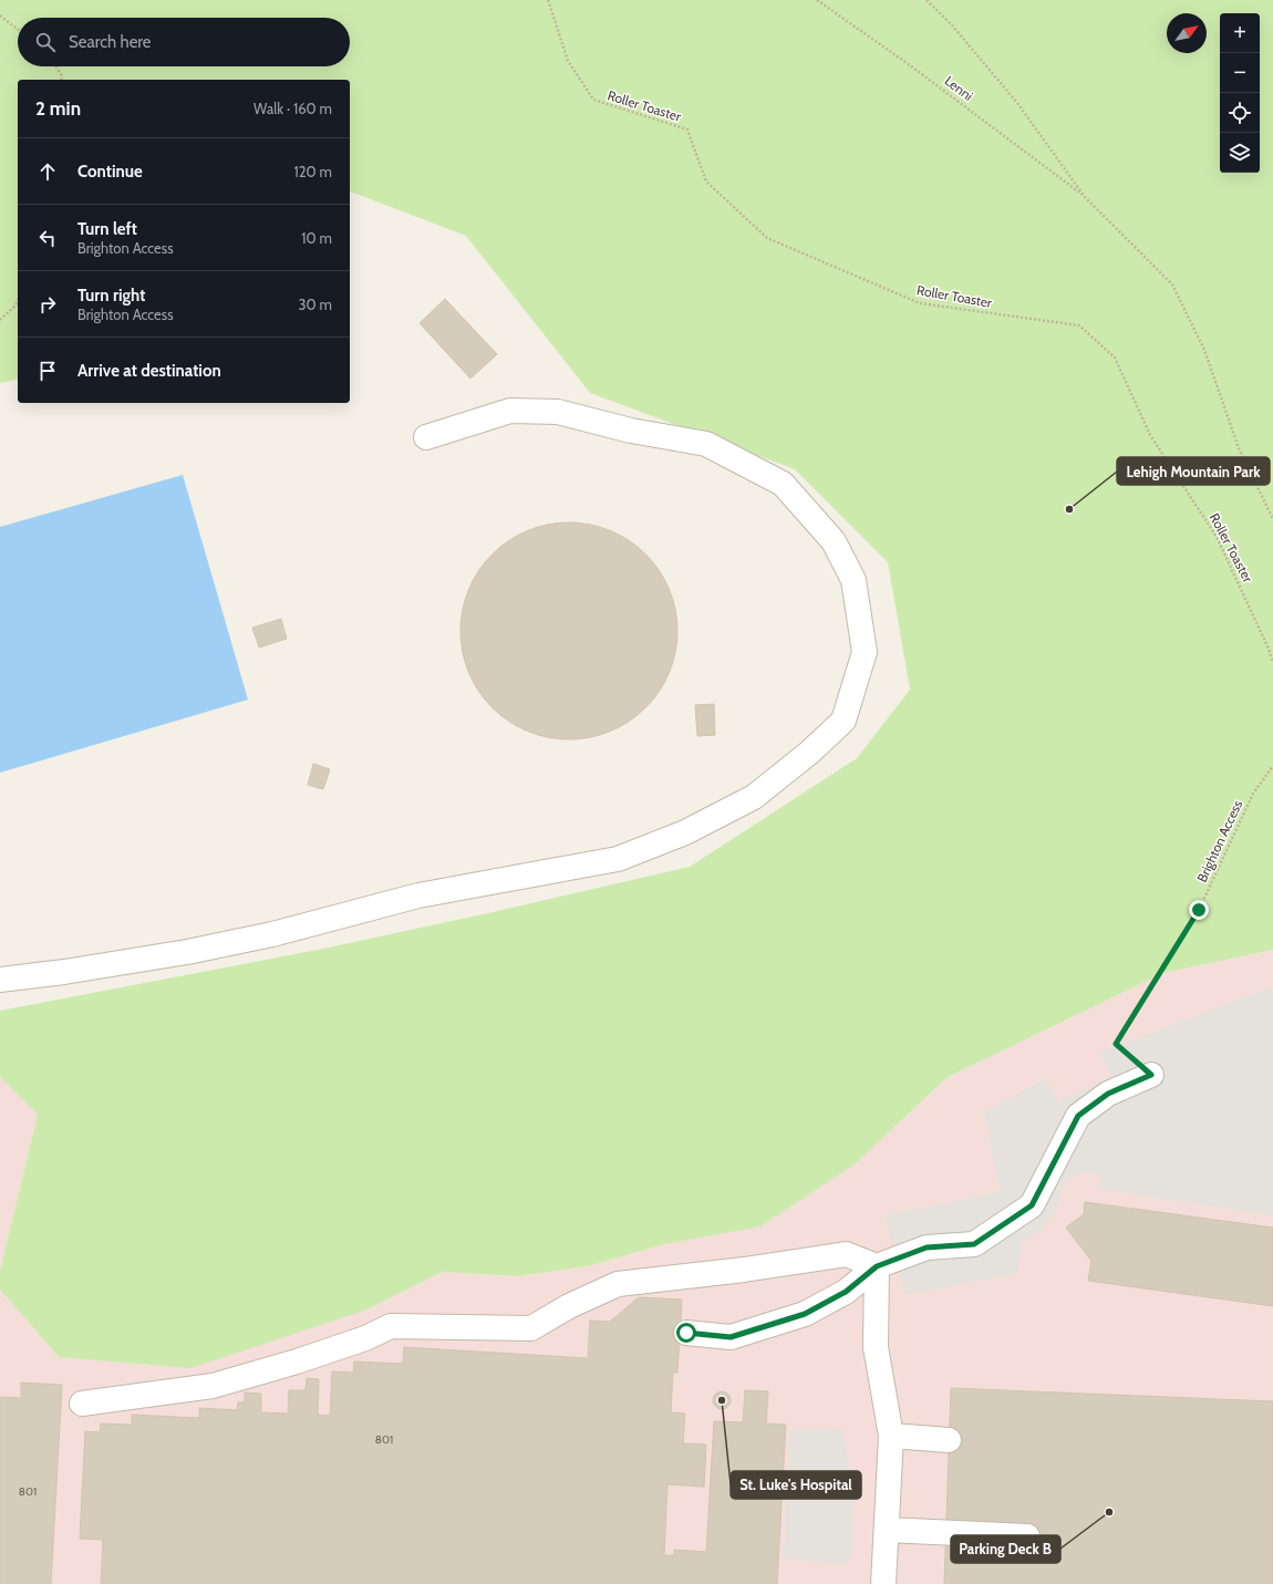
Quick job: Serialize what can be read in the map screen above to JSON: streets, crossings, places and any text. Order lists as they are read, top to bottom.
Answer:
{
  "streets": {
    "path": ["Lenni", "Roller Toaster", "Brighton Access"]
  },
  "places": ["Lehigh Mountain Park", "St. Luke's Hospital", "Parking Deck B"],
  "house_numbers": ["801", "801"],
  "north": "top right",
  "page": {
    "map_buttons": ["+", "−"],
    "search": "Search here",
    "heading": ["2 min", "Walk · 160 m"],
    "list": [
      ["Continue", "120 m"],
      ["Turn left", "Brighton Access", "10 m"],
      ["Turn right", "Brighton Access", "30 m"],
      "Arrive at destination"
    ]
  }
}
